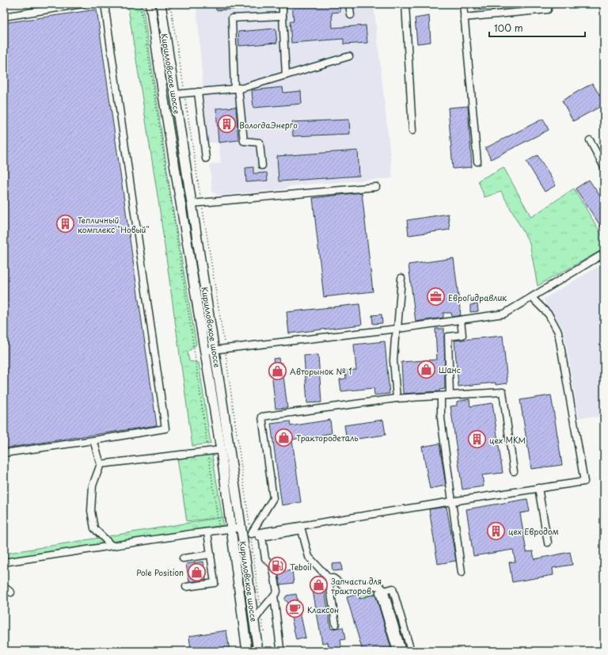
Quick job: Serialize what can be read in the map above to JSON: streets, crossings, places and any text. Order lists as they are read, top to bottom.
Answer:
{
  "streets": {
    "main road": ["Кирилловское шоссе"]
  },
  "places": {
    "building": [
      "ВологдаЭнерго",
      "Тепличный комплекс \"Новый\"",
      "цех МКМ",
      "цех Евродом"
    ],
    "office": ["ЕвроГидравлик"],
    "shop": [
      "Шанс",
      "Авторынок № 1",
      "Трактородеталь",
      "Pole Position",
      "Запчасти для тракторов"
    ],
    "fuel station": ["Teboil"],
    "cafe": ["Клаксон"]
  },
  "scale_bar": "100 m"
}
